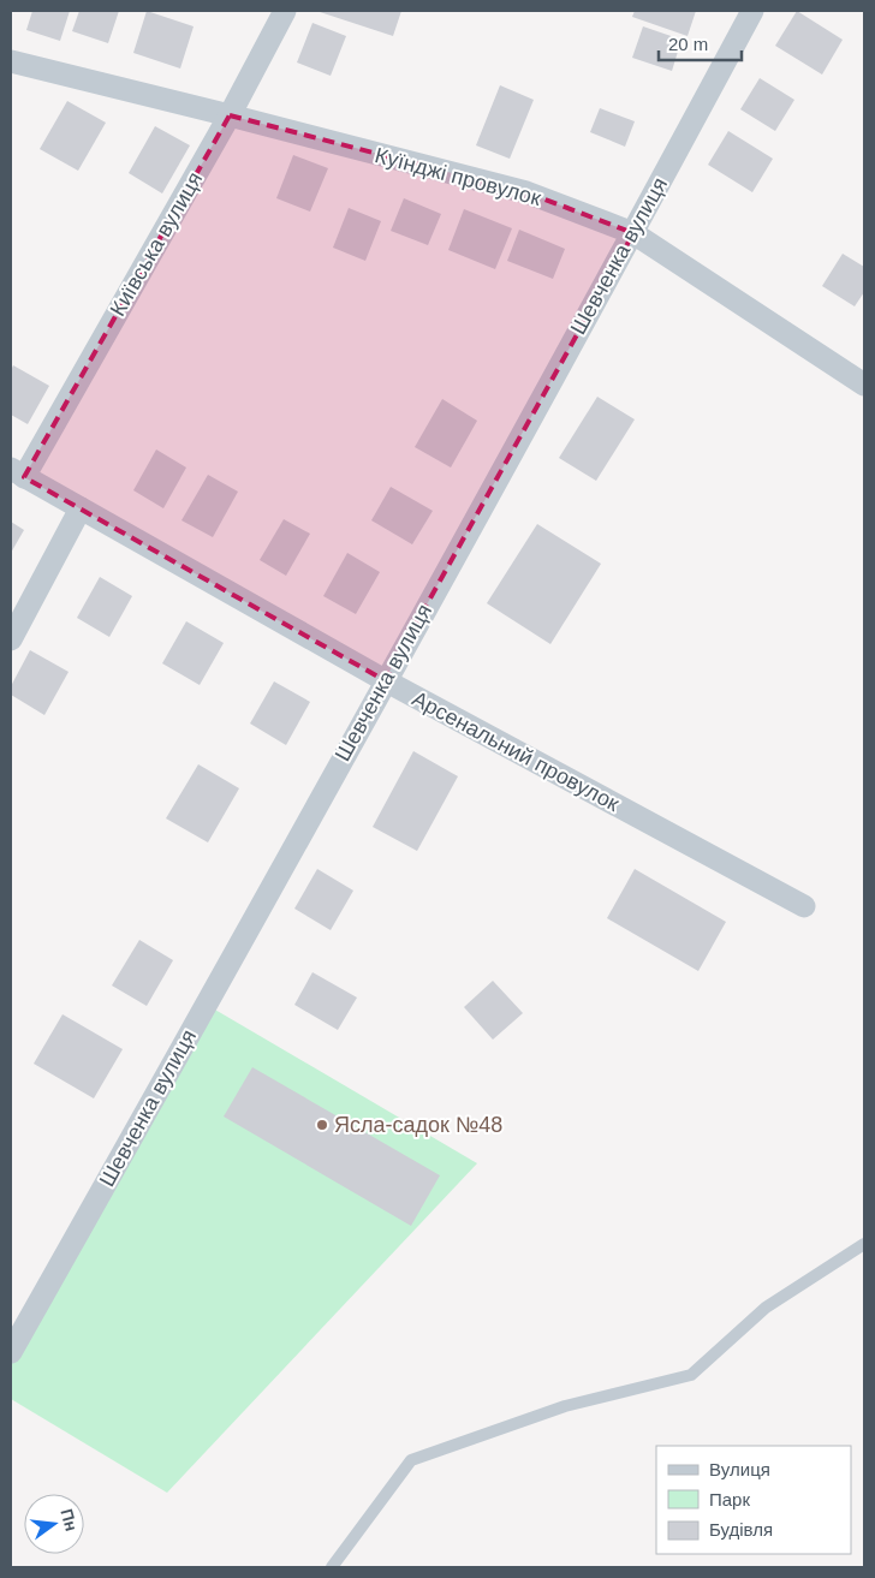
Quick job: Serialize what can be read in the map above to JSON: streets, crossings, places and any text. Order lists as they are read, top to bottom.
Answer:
{
  "streets": {
    "street": [
      "Куїнджі провулок",
      "Київська вулиця",
      "Шевченка вулиця",
      "Арсенальний провулок"
    ]
  },
  "crossings": [
    ["Куїнджі провулок", "Київська вулиця"],
    ["Куїнджі провулок", "Шевченка вулиця"],
    ["Київська вулиця", "Арсенальний провулок"],
    ["Шевченка вулиця", "Арсенальний провулок"]
  ],
  "places": ["Ясла-садок №48"],
  "legend": ["Вулиця", "Парк", "Будівля"],
  "scale_bar": "20 m",
  "north": "right"
}
